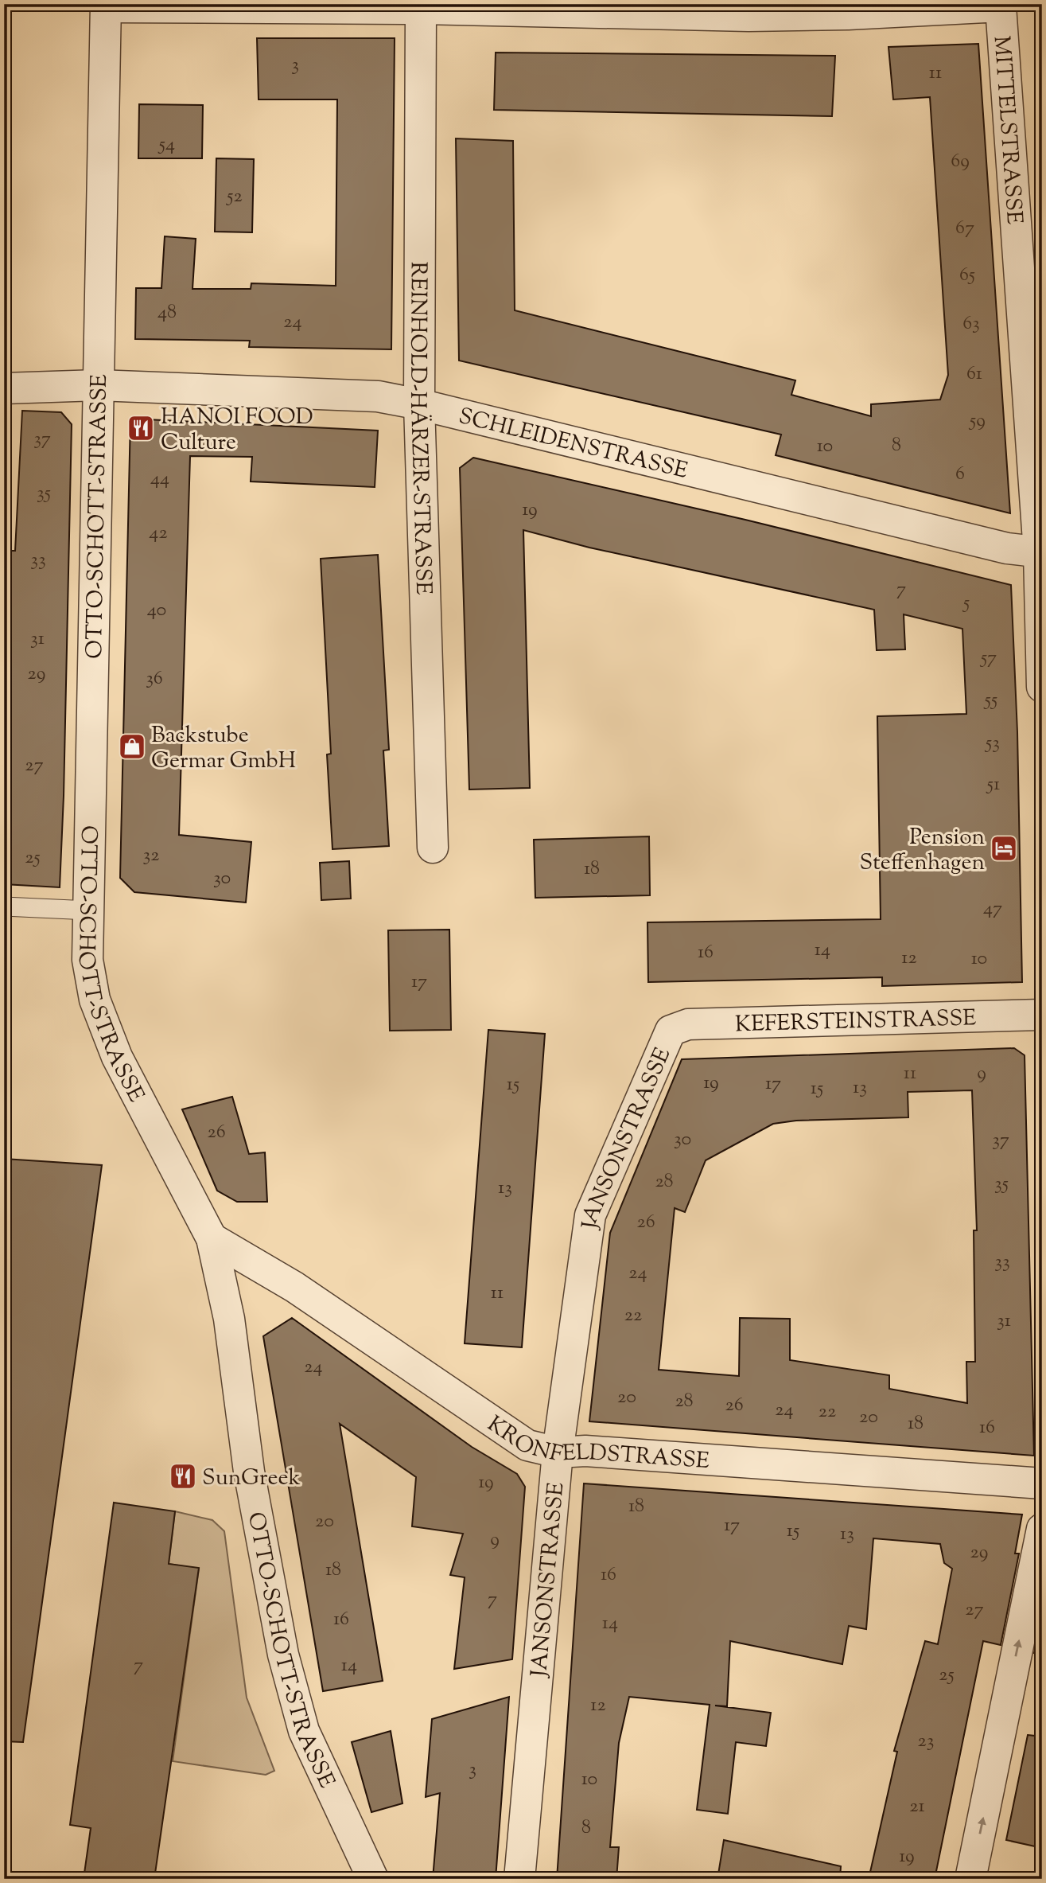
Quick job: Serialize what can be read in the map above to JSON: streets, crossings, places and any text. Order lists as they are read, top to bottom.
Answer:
{
  "streets": {
    "street": [
      "MITTELSTRASSE",
      "REINHOLD-HÄRZER-STRASSE",
      "SCHLEIDENSTRASSE",
      "OTTO-SCHOTT-STRASSE",
      "KEFERSTEINSTRASSE",
      "JANSONSTRASSE",
      "KRONFELDSTRASSE"
    ]
  },
  "crossings": [
    ["MITTELSTRASSE", "SCHLEIDENSTRASSE"],
    ["REINHOLD-HÄRZER-STRASSE", "SCHLEIDENSTRASSE"],
    ["SCHLEIDENSTRASSE", "OTTO-SCHOTT-STRASSE"],
    ["OTTO-SCHOTT-STRASSE", "KRONFELDSTRASSE"],
    ["KEFERSTEINSTRASSE", "JANSONSTRASSE"],
    ["JANSONSTRASSE", "KRONFELDSTRASSE"]
  ],
  "places": {
    "restaurant": ["HANOI FOOD Culture", "SunGreek"],
    "shop": ["Backstube Germar GmbH"],
    "hotel": ["Pension Steffenhagen"]
  },
  "house_numbers": [
    "3",
    "11",
    "54",
    "69",
    "52",
    "67",
    "65",
    "48",
    "24",
    "63",
    "61",
    "59",
    "37",
    "8",
    "10",
    "6",
    "44",
    "35",
    "19",
    "42",
    "33",
    "7",
    "5",
    "40",
    "31",
    "57",
    "29",
    "36",
    "55",
    "53",
    "27",
    "51",
    "32",
    "25",
    "18",
    "30",
    "47",
    "14",
    "16",
    "12",
    "10",
    "17",
    "11",
    "9",
    "19",
    "17",
    "15",
    "13",
    "15",
    "26",
    "30",
    "37",
    "28",
    "35",
    "13",
    "26",
    "33",
    "24",
    "11",
    "22",
    "31",
    "24",
    "20",
    "28",
    "26",
    "24",
    "22",
    "20",
    "18",
    "16",
    "19",
    "18",
    "20",
    "17",
    "15",
    "13",
    "9",
    "29",
    "18",
    "16",
    "7",
    "27",
    "16",
    "14",
    "7",
    "14",
    "25",
    "12",
    "23",
    "3",
    "10",
    "21",
    "8",
    "19"
  ]
}
